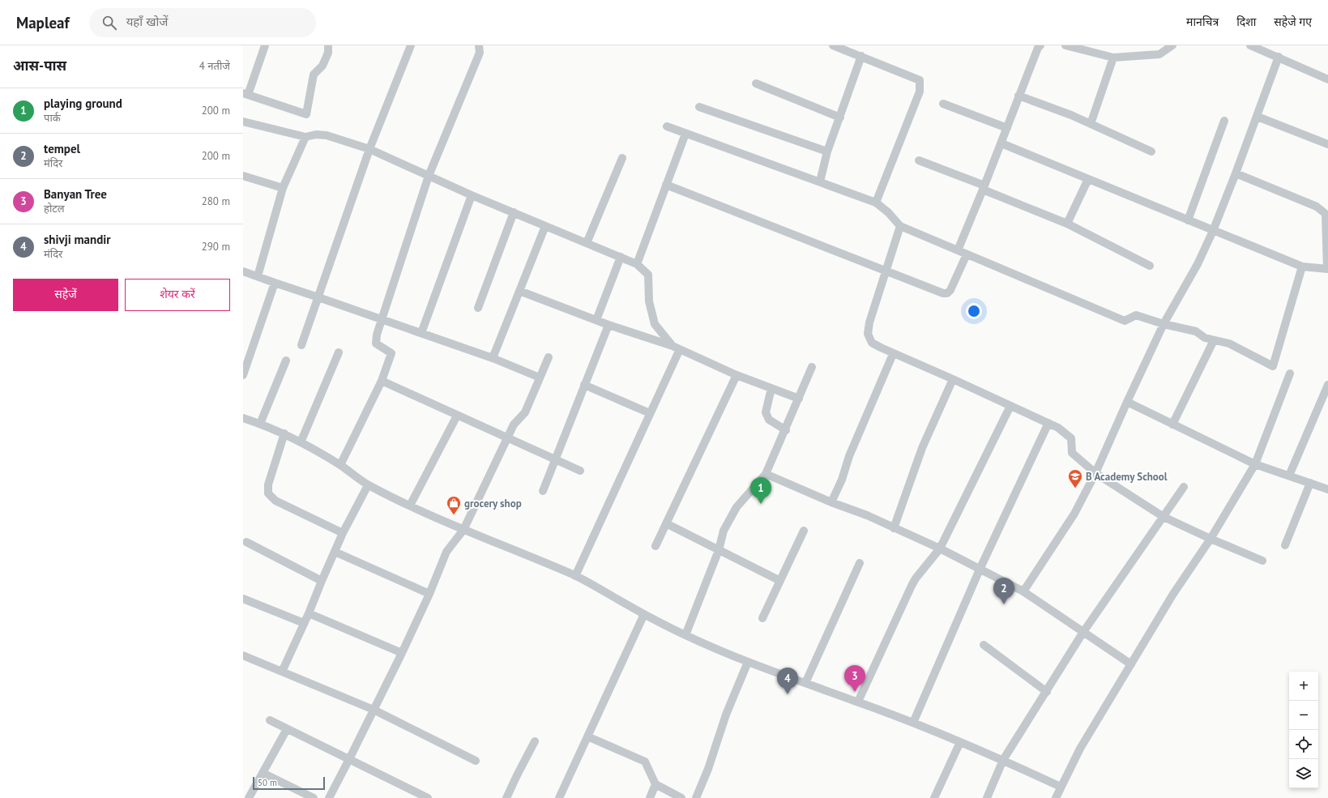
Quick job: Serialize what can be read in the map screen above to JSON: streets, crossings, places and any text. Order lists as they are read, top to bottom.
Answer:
{
  "places": {
    "school or university": ["B Academy School"],
    "shop": ["grocery shop"]
  },
  "scale_bar": "50 m",
  "page": {
    "header": "Mapleaf",
    "search": "यहाँ खोजें",
    "nav": ["मानचित्र", "दिशा", "सहेजे गए"],
    "heading": ["आस-पास", "4 नतीजे"],
    "list": [
      {
        "mark": "1",
        "name": "playing ground",
        "note": "पार्क",
        "value": "200 m"
      },
      {
        "mark": "2",
        "name": "tempel",
        "note": "मंदिर",
        "value": "200 m"
      },
      {
        "mark": "3",
        "name": "Banyan Tree",
        "note": "होटल",
        "value": "280 m"
      },
      {
        "mark": "4",
        "name": "shivji mandir",
        "note": "मंदिर",
        "value": "290 m"
      }
    ],
    "buttons": ["सहेजें", "शेयर करें"],
    "pins": [
      "1",
      "2",
      "3",
      "4"
    ],
    "map_buttons": ["+", "−"],
    "scale": "50 m"
  }
}
